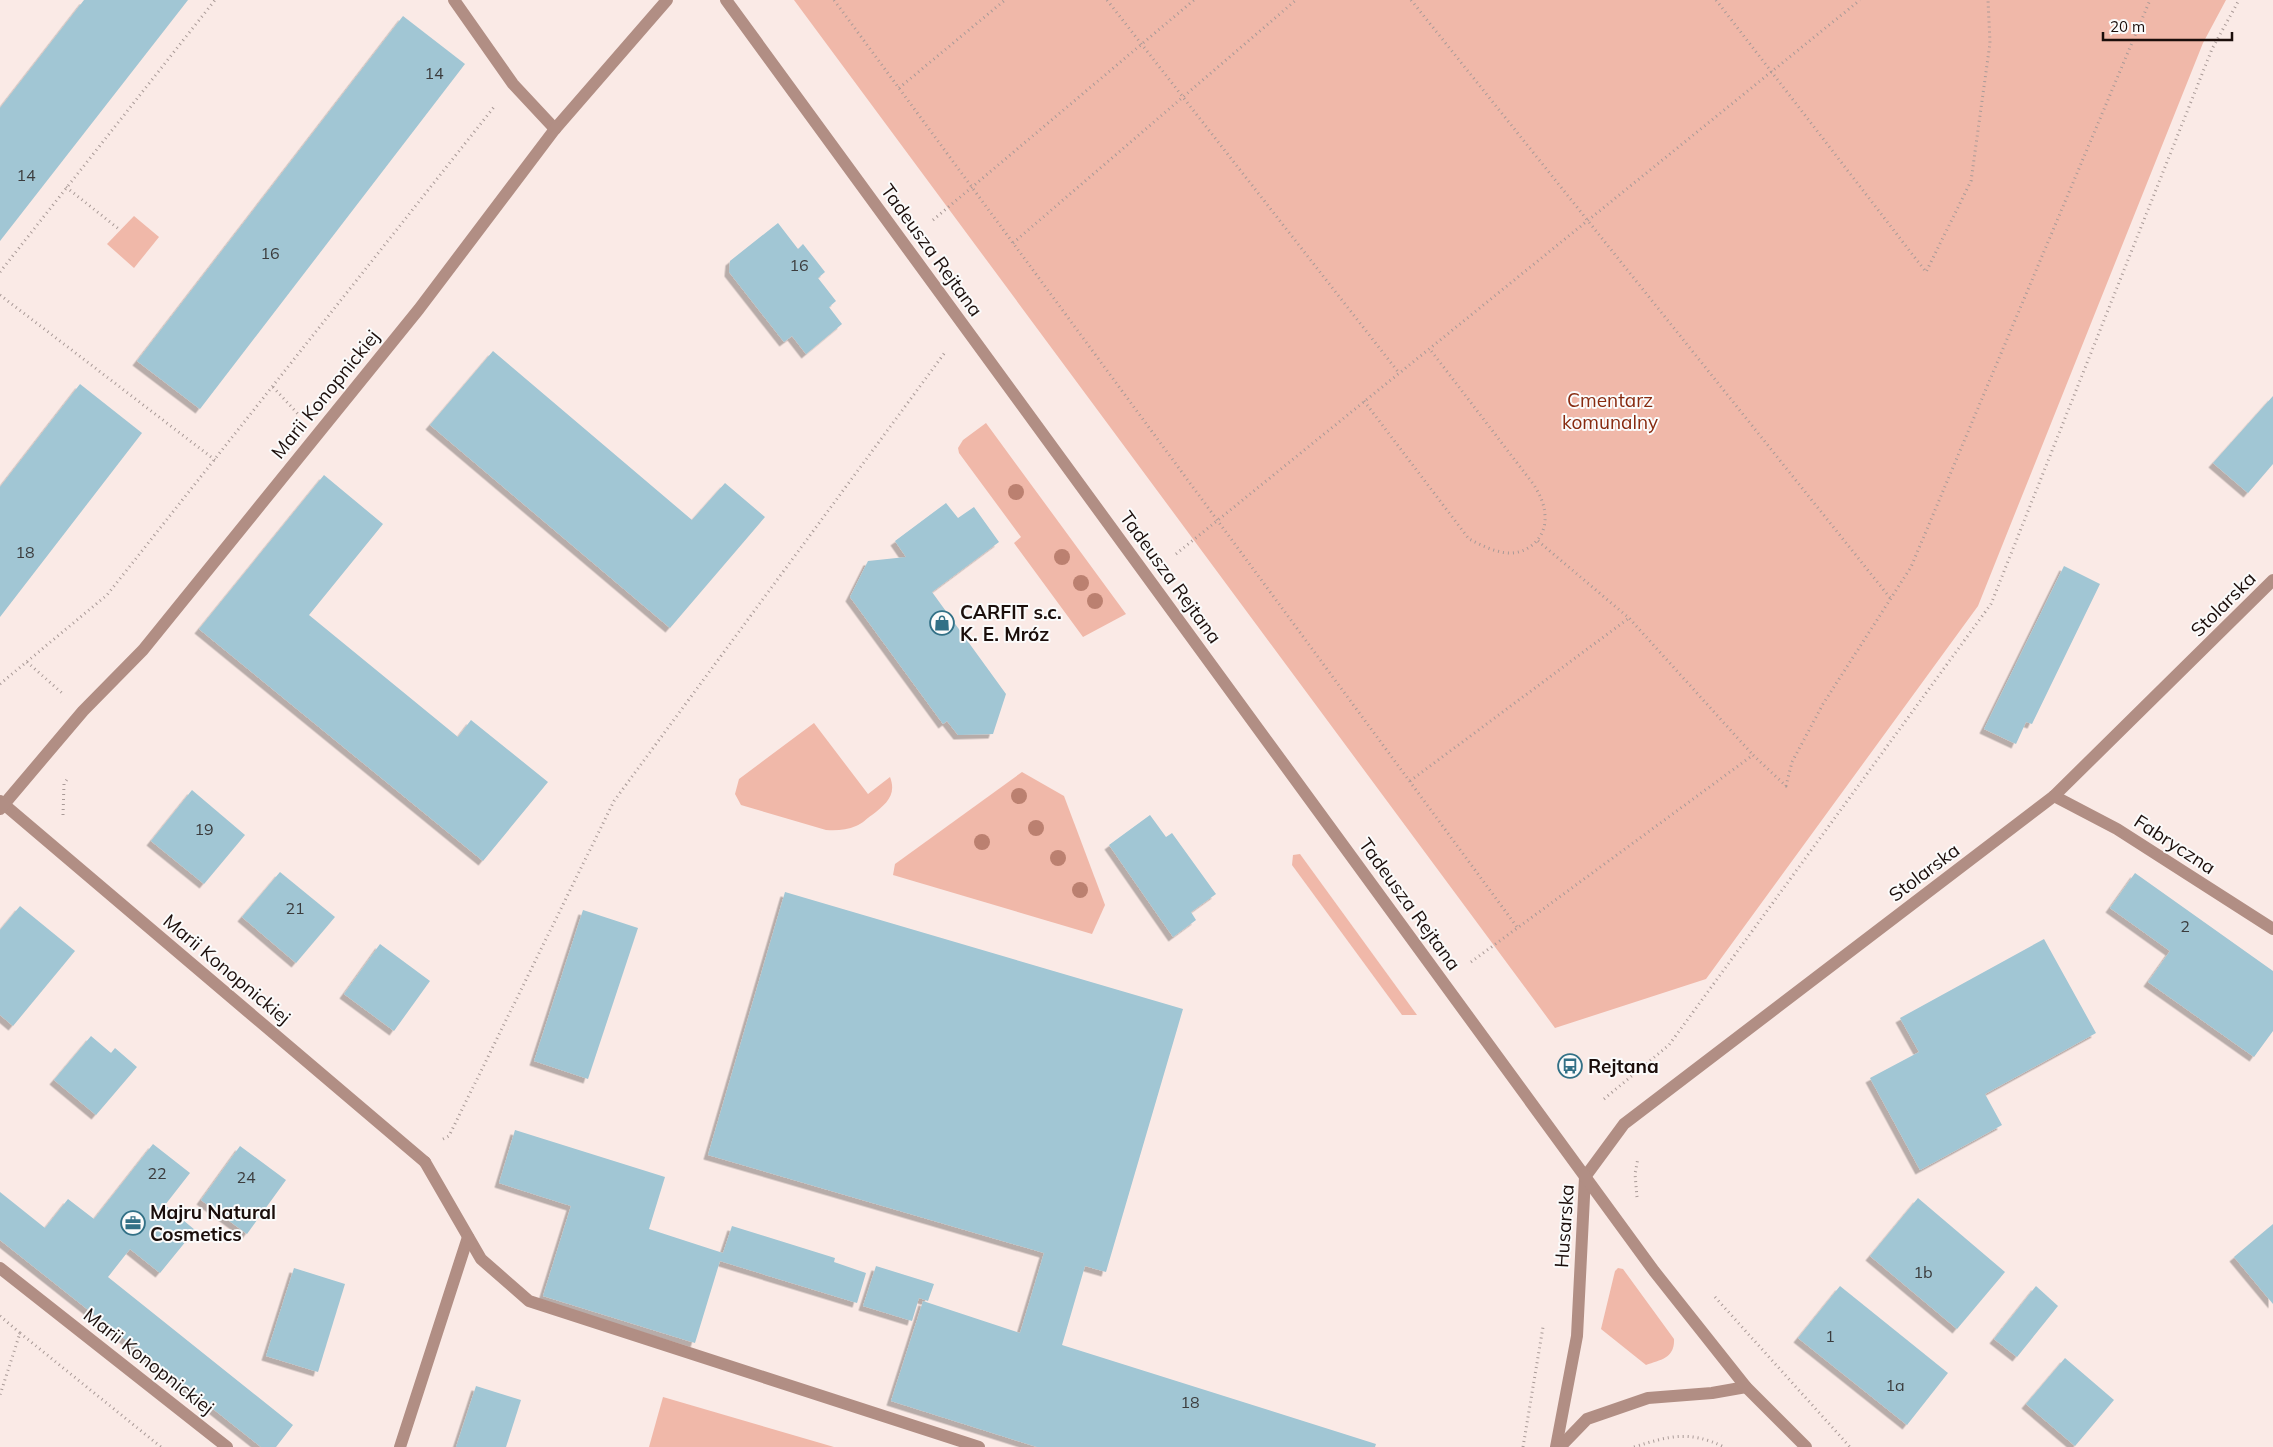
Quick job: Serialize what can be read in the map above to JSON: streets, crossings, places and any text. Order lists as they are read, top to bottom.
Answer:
{
  "streets": {
    "street": [
      "Tadeusza Rejtana",
      "Marii Konopnickiej",
      "Stolarska",
      "Fabryczna",
      "Husarska"
    ]
  },
  "crossings": [
    ["Tadeusza Rejtana", "Stolarska"],
    ["Tadeusza Rejtana", "Husarska"],
    ["Stolarska", "Fabryczna"],
    ["Stolarska", "Husarska"]
  ],
  "parks": ["Cmentarz komunalny"],
  "places": {
    "shop": ["CARFIT s.c. K. E. Mróz"],
    "bus stop": ["Rejtana"],
    "office": ["Majru Natural Cosmetics"]
  },
  "house_numbers": [
    "14",
    "14",
    "16",
    "16",
    "18",
    "19",
    "21",
    "2",
    "22",
    "24",
    "1b",
    "1",
    "1a",
    "18"
  ],
  "scale_bar": "20 m"
}
